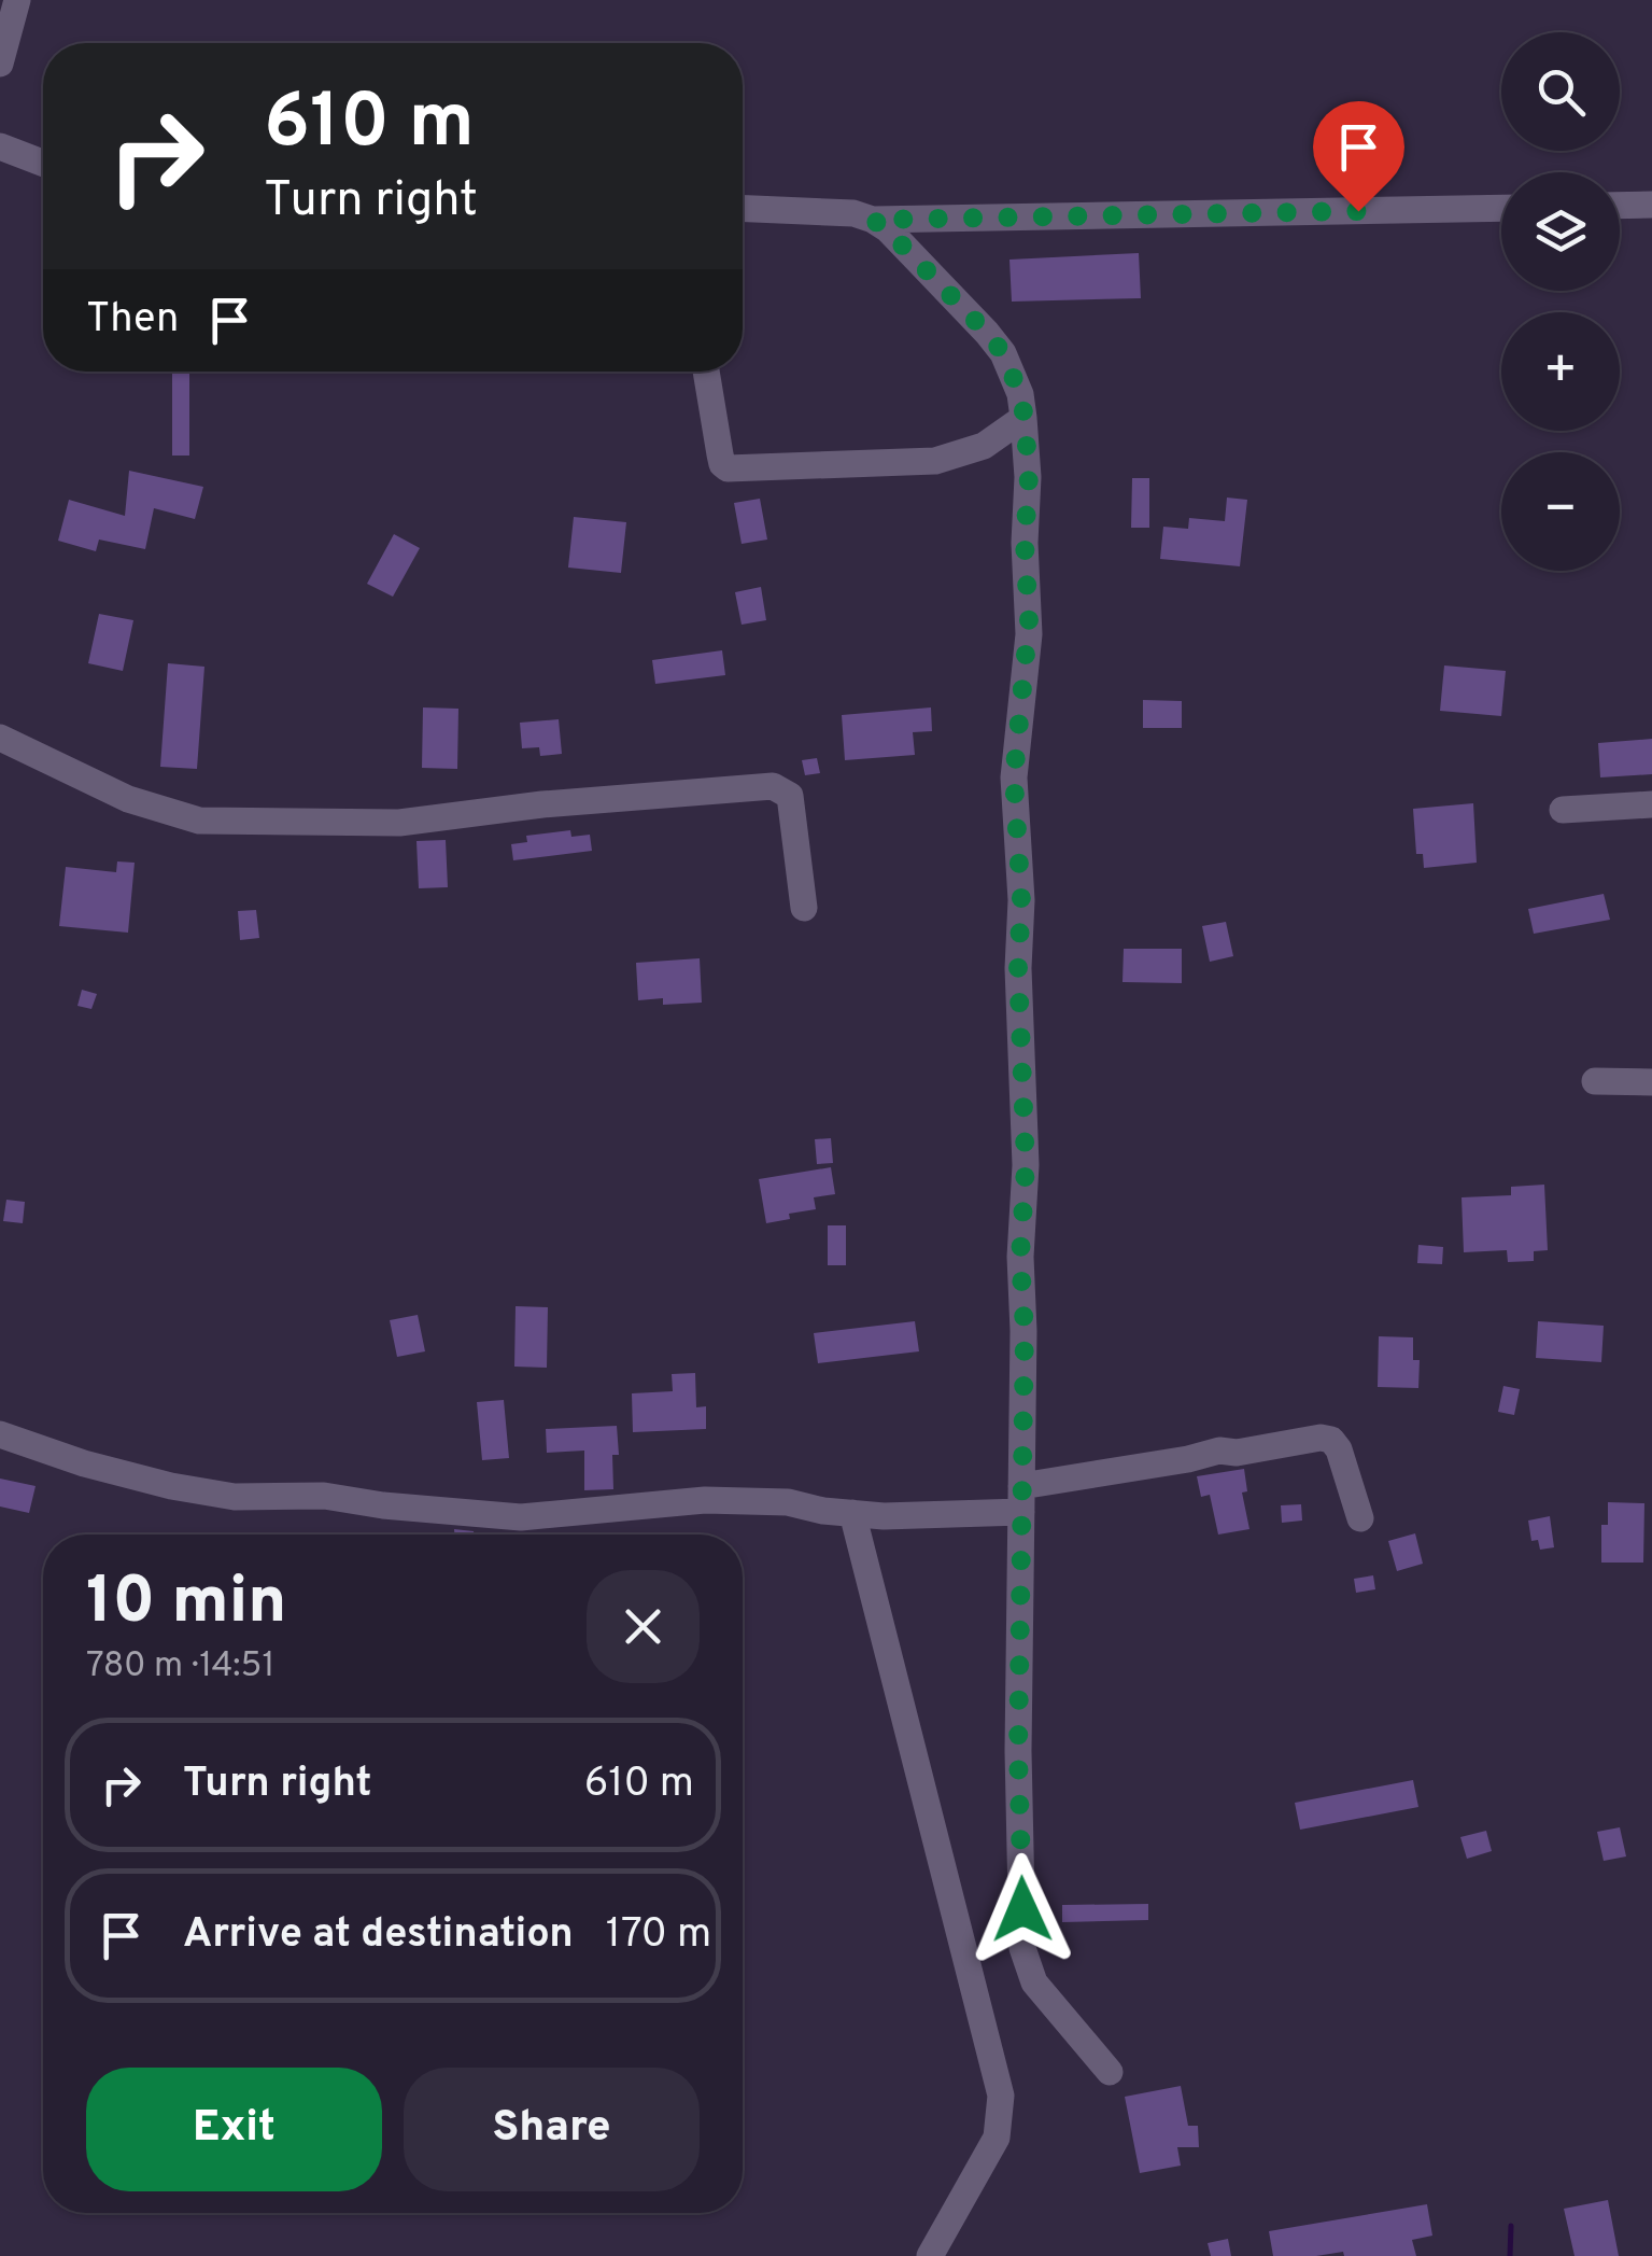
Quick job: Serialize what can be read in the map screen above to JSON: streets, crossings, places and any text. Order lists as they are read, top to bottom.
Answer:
{
  "page": {
    "map_buttons": ["+", "−"],
    "turn": ["610 m", "Turn right"],
    "then": "Then",
    "heading": ["10 min", "780 m · 14:51"],
    "list": [
      {
        "name": "Turn right",
        "value": "610 m"
      },
      {
        "name": "Arrive at destination",
        "value": "170 m"
      }
    ],
    "buttons": ["Exit", "Share"]
  }
}
